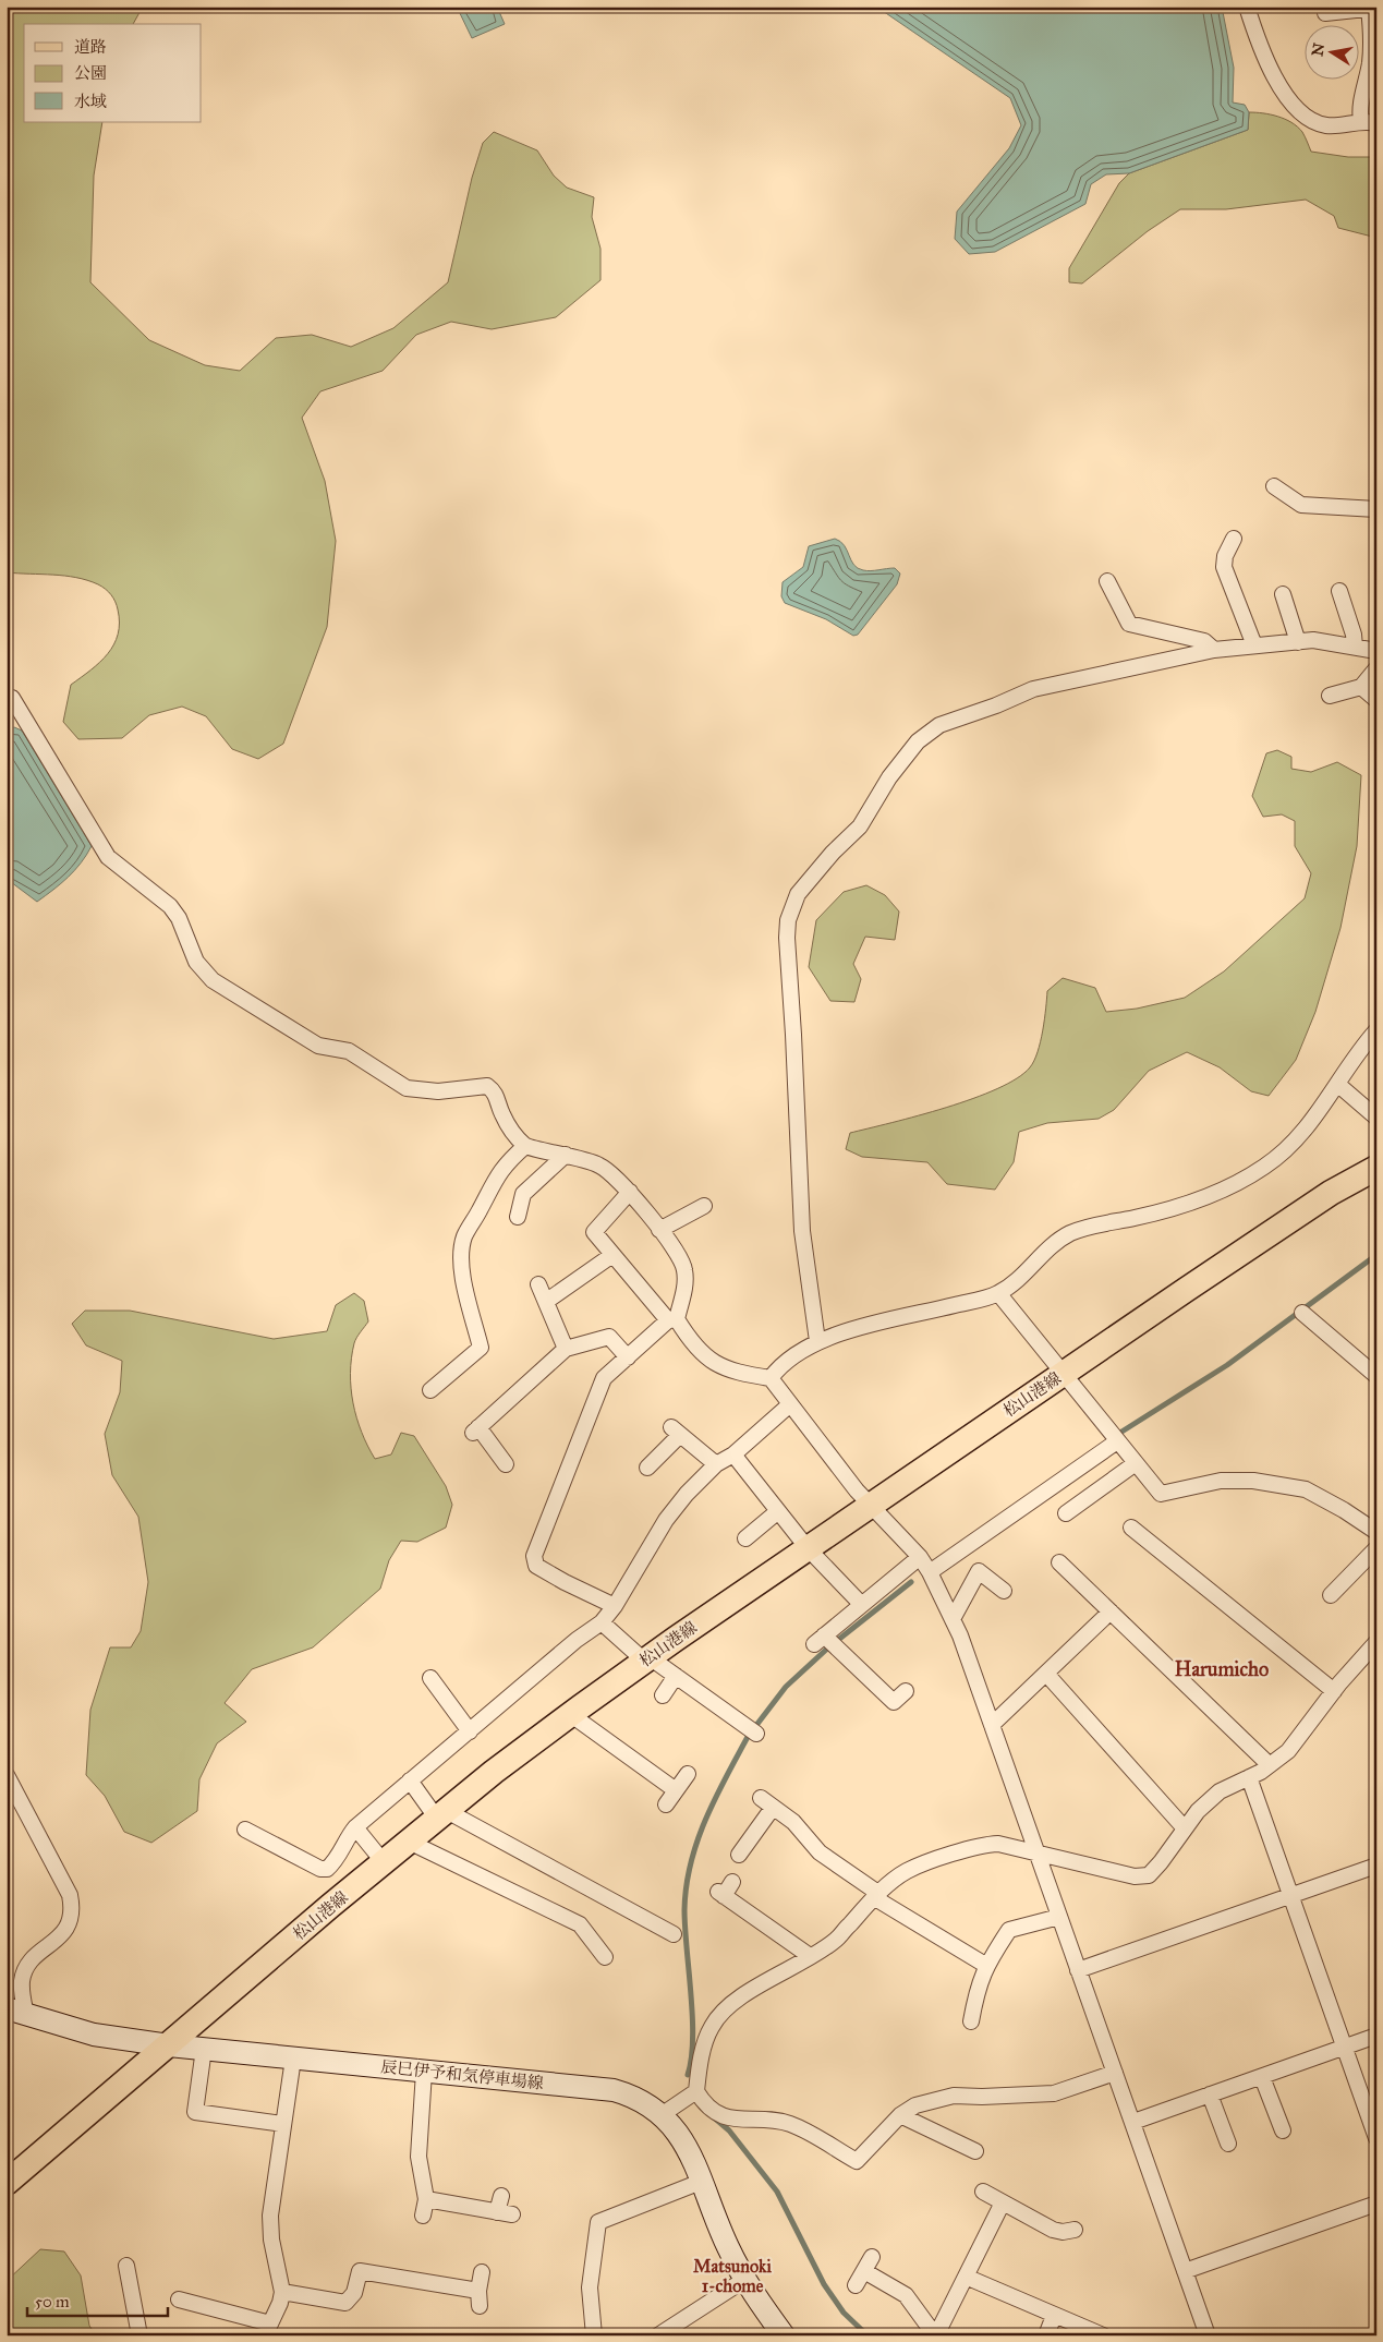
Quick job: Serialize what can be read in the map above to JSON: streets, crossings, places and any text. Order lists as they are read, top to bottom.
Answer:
{
  "streets": {
    "main road": ["松山港線", "辰巳伊予和気停車場線"]
  },
  "crossings": [
    ["松山港線", "辰巳伊予和気停車場線"]
  ],
  "districts": ["Harumicho", "Matsunoki 1-chome"],
  "legend": ["道路", "公園", "水域"],
  "scale_bar": "50 m",
  "north": "left"
}
